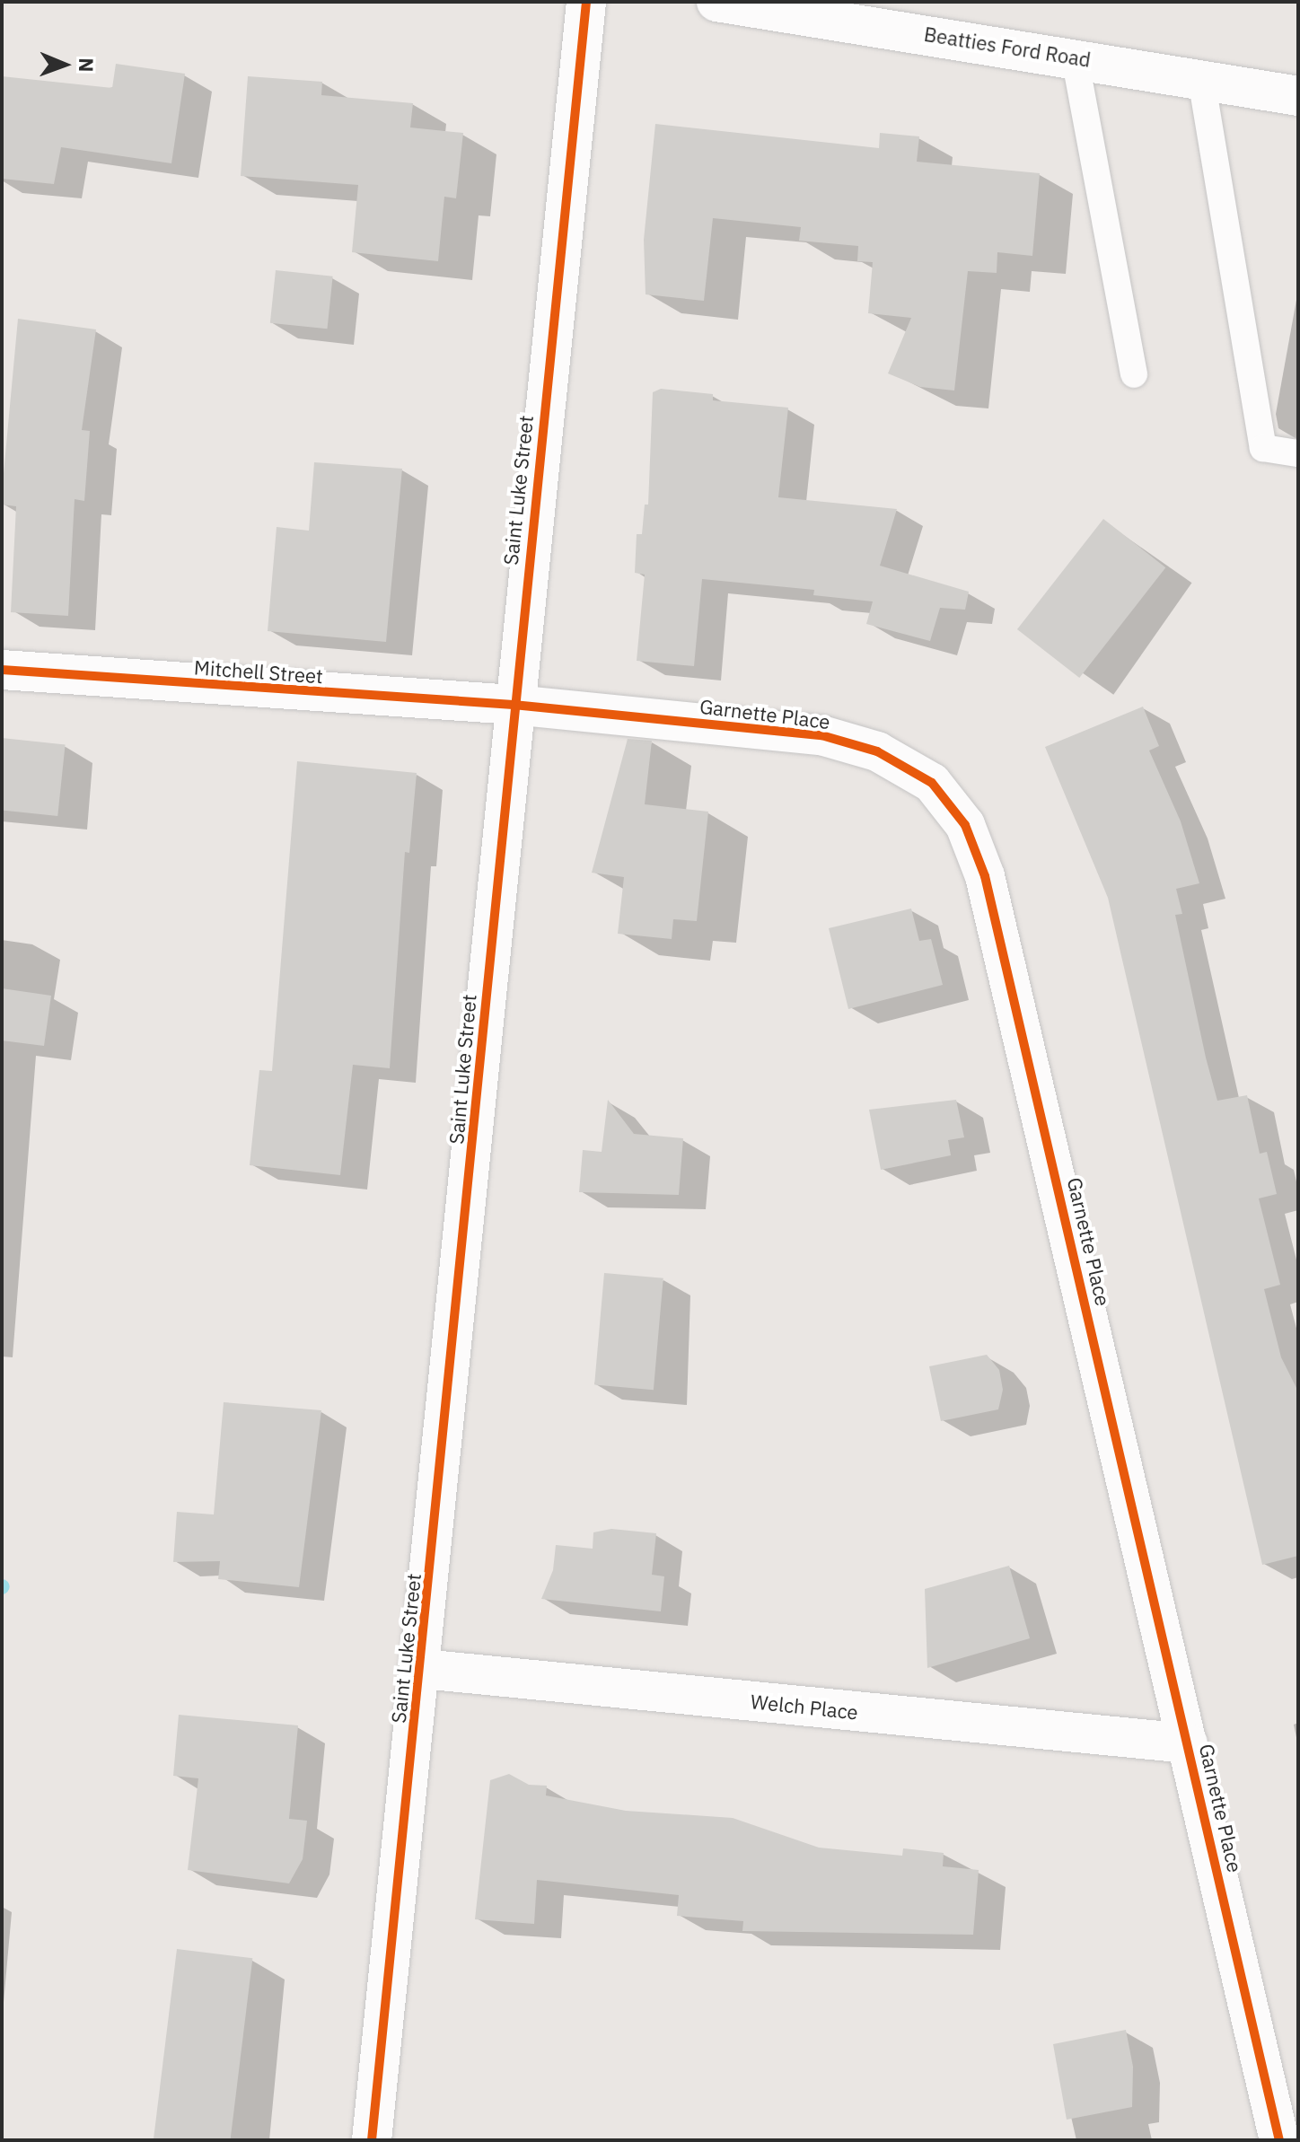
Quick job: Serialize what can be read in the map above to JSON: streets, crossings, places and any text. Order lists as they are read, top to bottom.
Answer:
{
  "streets": {
    "street": [
      "Beatties Ford Road",
      "Saint Luke Street",
      "Mitchell Street",
      "Garnette Place",
      "Welch Place"
    ]
  },
  "crossings": [
    ["Saint Luke Street", "Mitchell Street"],
    ["Saint Luke Street", "Garnette Place"],
    ["Saint Luke Street", "Welch Place"],
    ["Mitchell Street", "Garnette Place"],
    ["Garnette Place", "Welch Place"]
  ],
  "north": "right"
}
